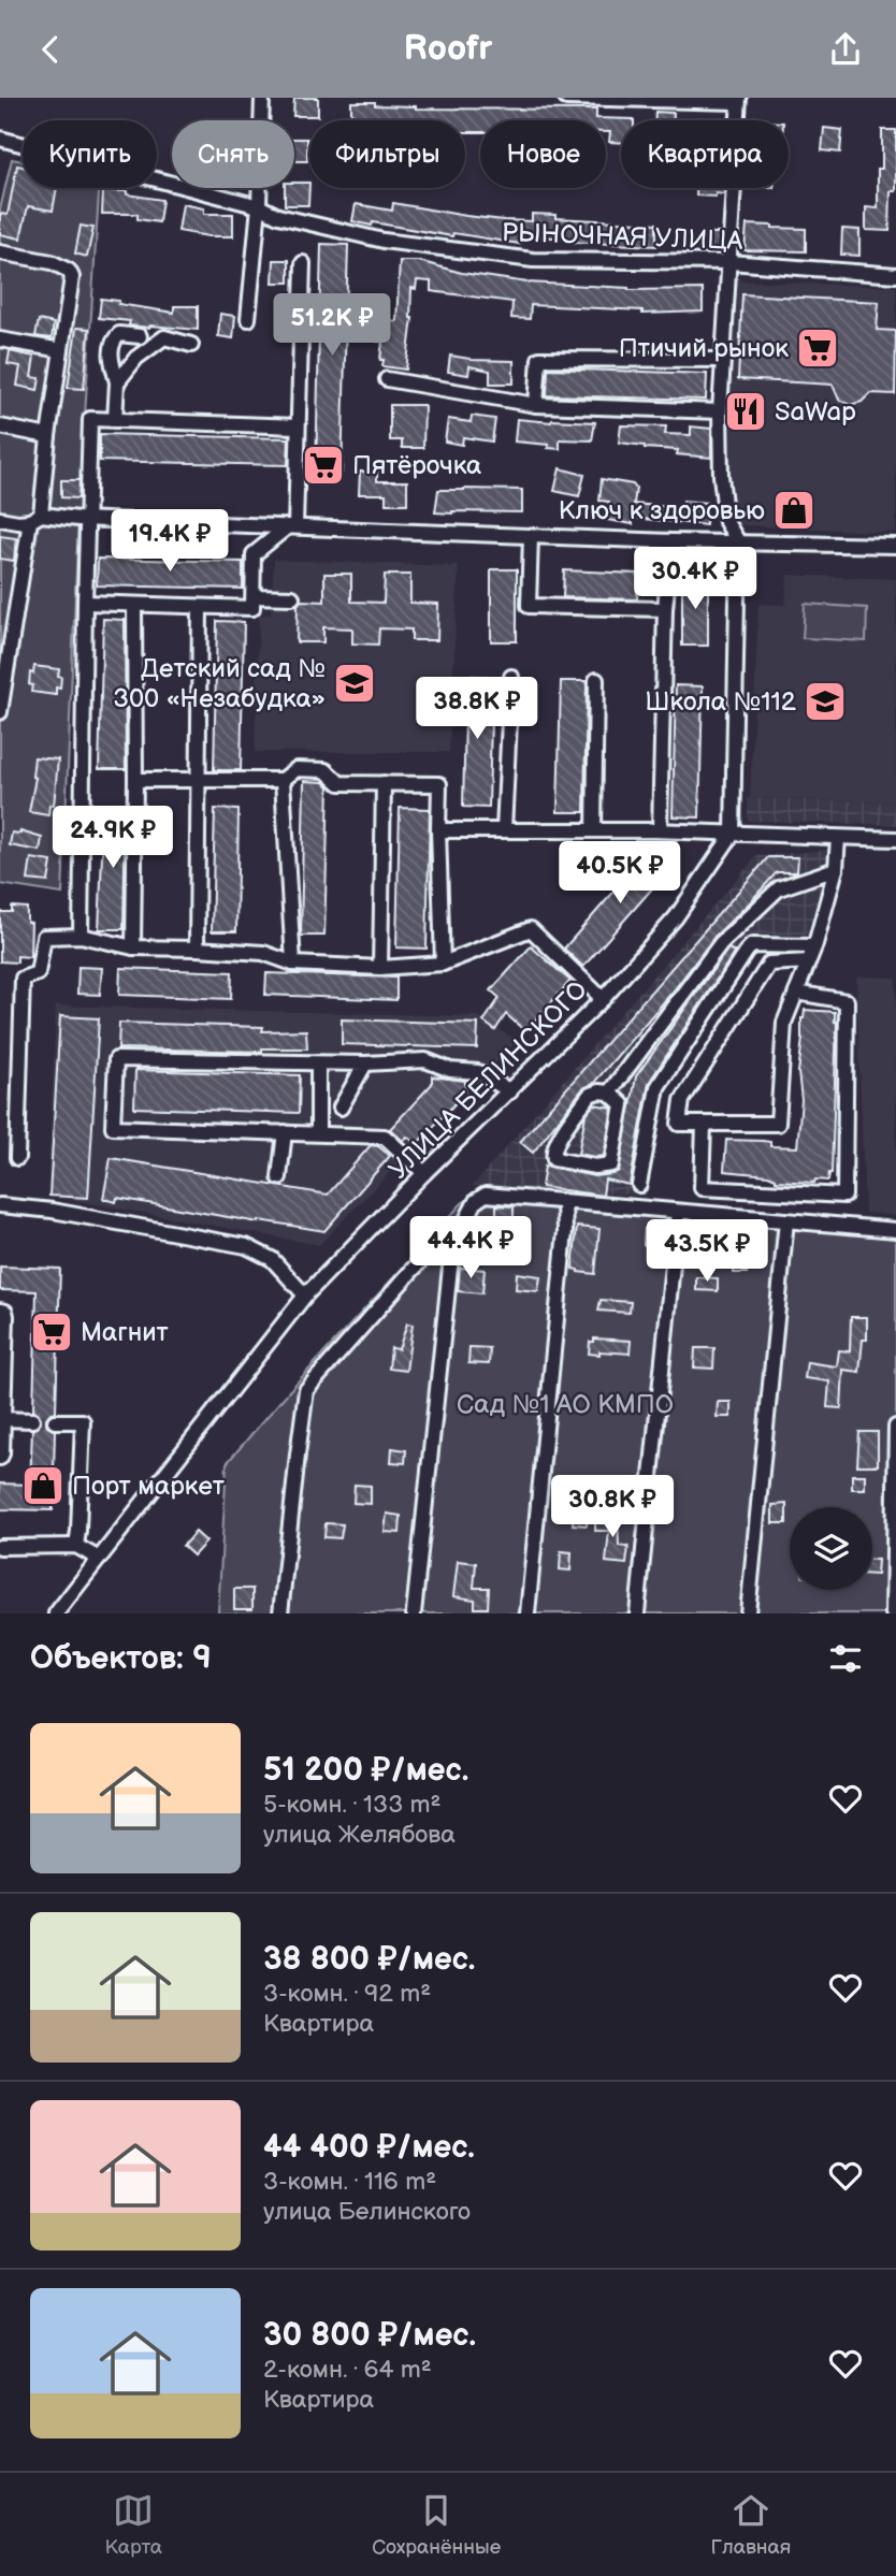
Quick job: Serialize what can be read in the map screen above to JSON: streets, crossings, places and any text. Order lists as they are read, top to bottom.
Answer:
{
  "streets": {
    "street": ["РЫНОЧНАЯ УЛИЦА", "УЛИЦА БЕЛИНСКОГО"]
  },
  "parks": ["Сад №1 АО КМПО"],
  "places": {
    "supermarket": ["Птичий рынок", "Пятёрочка", "Магнит"],
    "restaurant": ["SaWap"],
    "shop": ["Ключ к здоровью", "Порт маркет"],
    "school or university": ["Детский сад № 300 «Незабудка»", "Школа №112"]
  },
  "page": {
    "header": "Roofr",
    "chip": [
      "Купить",
      "Снять",
      "Фильтры",
      "Новое",
      "Квартира"
    ],
    "price": [
      "51.2K ₽",
      "19.4K ₽",
      "30.4K ₽",
      "38.8K ₽",
      "24.9K ₽",
      "40.5K ₽",
      "44.4K ₽",
      "43.5K ₽",
      "30.8K ₽"
    ],
    "heading": "Объектов: 9",
    "list": [
      {
        "name": "51 200 ₽/мес.",
        "note": "5-комн. · 133 m² · улица Желябова"
      },
      {
        "name": "38 800 ₽/мес.",
        "note": "3-комн. · 92 m² · Квартира"
      },
      {
        "name": "44 400 ₽/мес.",
        "note": "3-комн. · 116 m² · улица Белинского"
      },
      {
        "name": "30 800 ₽/мес.",
        "note": "2-комн. · 64 m² · Квартира"
      }
    ],
    "tabs": ["Карта", "Сохранённые", "Главная"]
  }
}
